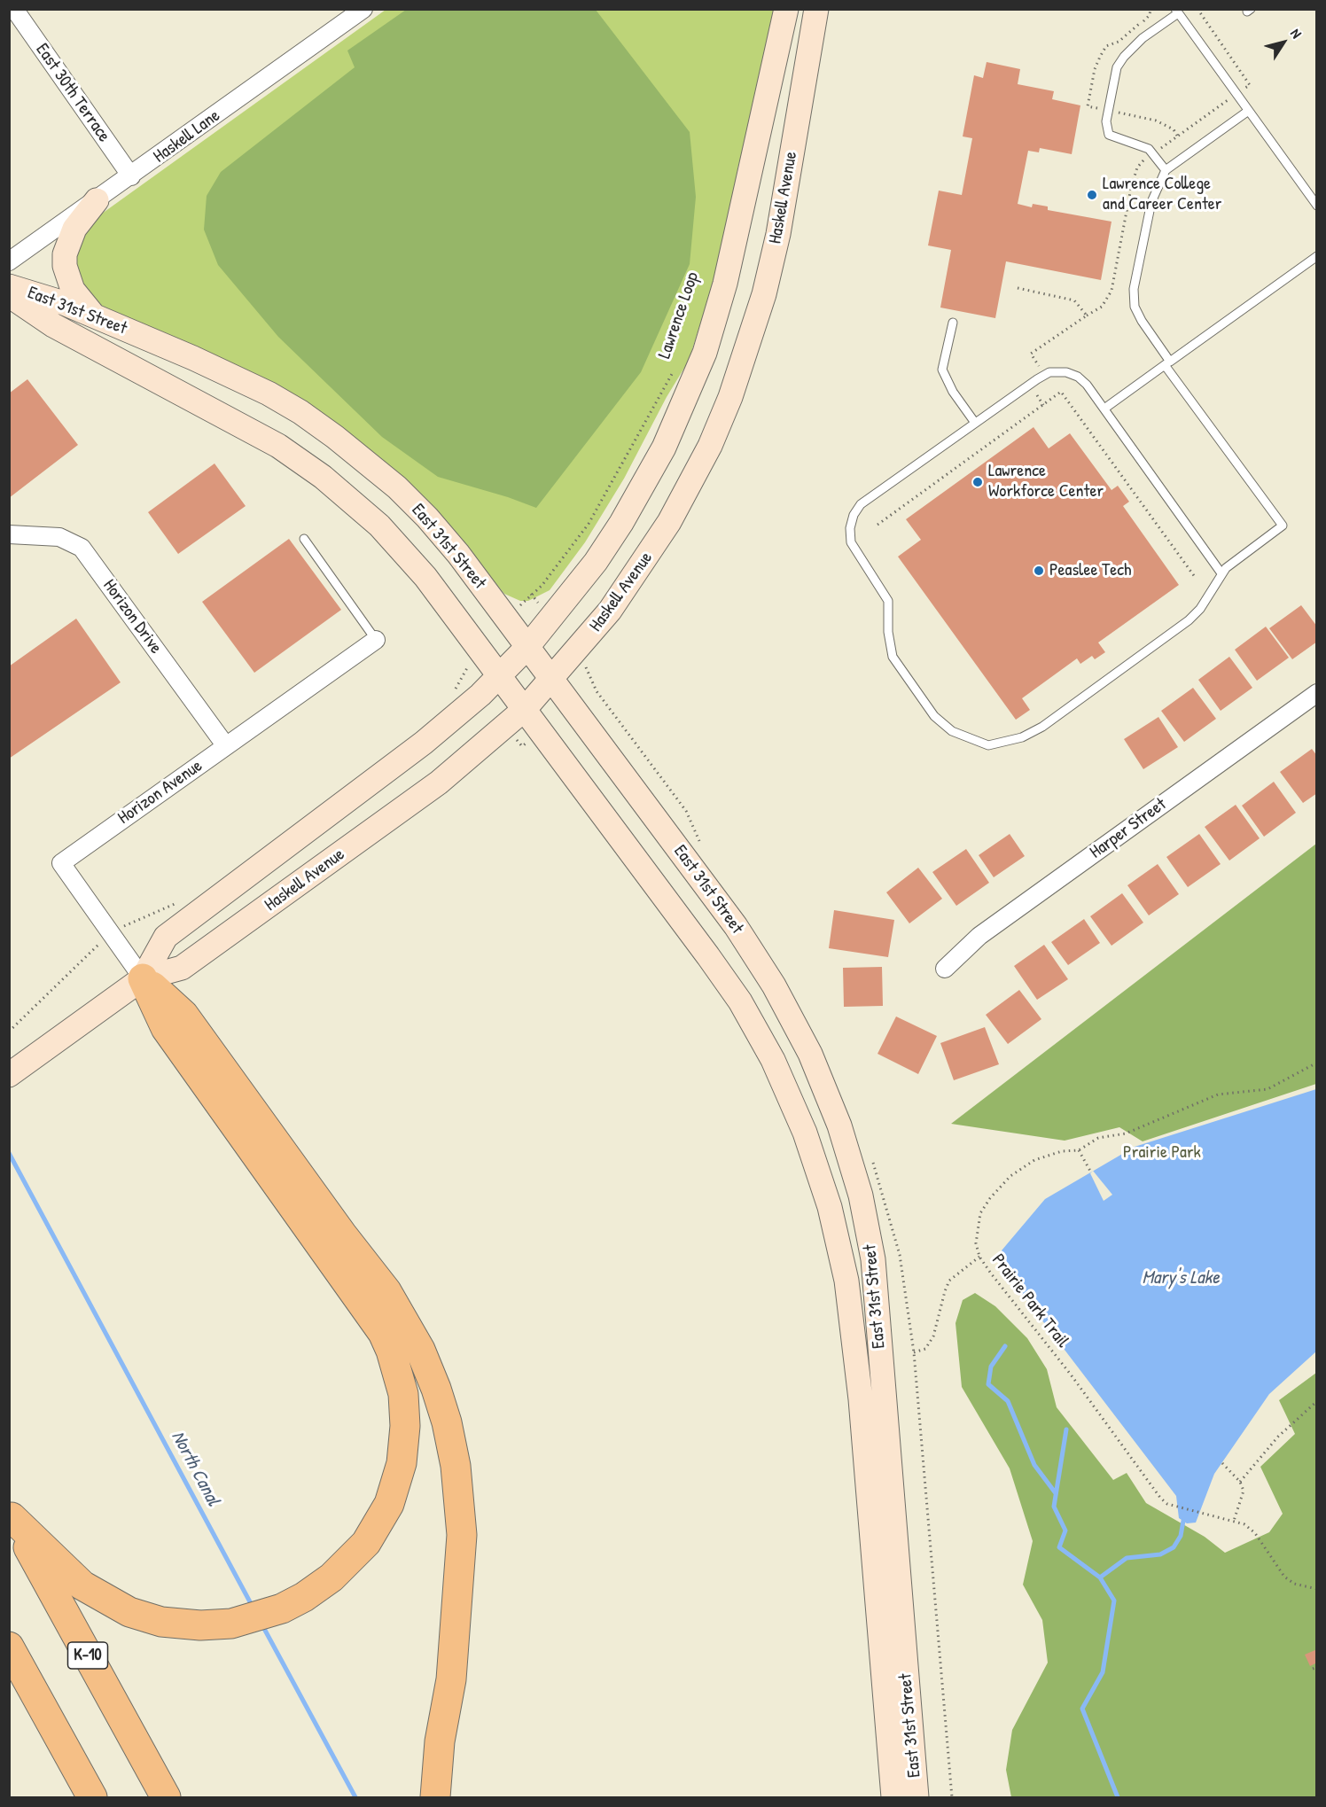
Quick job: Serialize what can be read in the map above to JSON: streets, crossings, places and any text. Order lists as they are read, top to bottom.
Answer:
{
  "streets": {
    "highway": ["K-10"],
    "main road": ["Haskell Avenue", "East 31st Street"],
    "street": [
      "East 30th Terrace",
      "Haskell Lane",
      "Horizon Drive",
      "Horizon Avenue",
      "Harper Street"
    ],
    "path": ["Lawrence Loop", "Prairie Park Trail"]
  },
  "crossings": [
    ["East 30th Terrace", "Haskell Lane"],
    ["Haskell Avenue", "East 31st Street"],
    ["Haskell Avenue", "Horizon Avenue"],
    ["Horizon Drive", "Horizon Avenue"]
  ],
  "water": ["Mary's Lake", "North Canal"],
  "parks": ["Prairie Park"],
  "places": ["Lawrence College and Career Center", "Lawrence Workforce Center", "Peaslee Tech"],
  "north": "top right"
}
